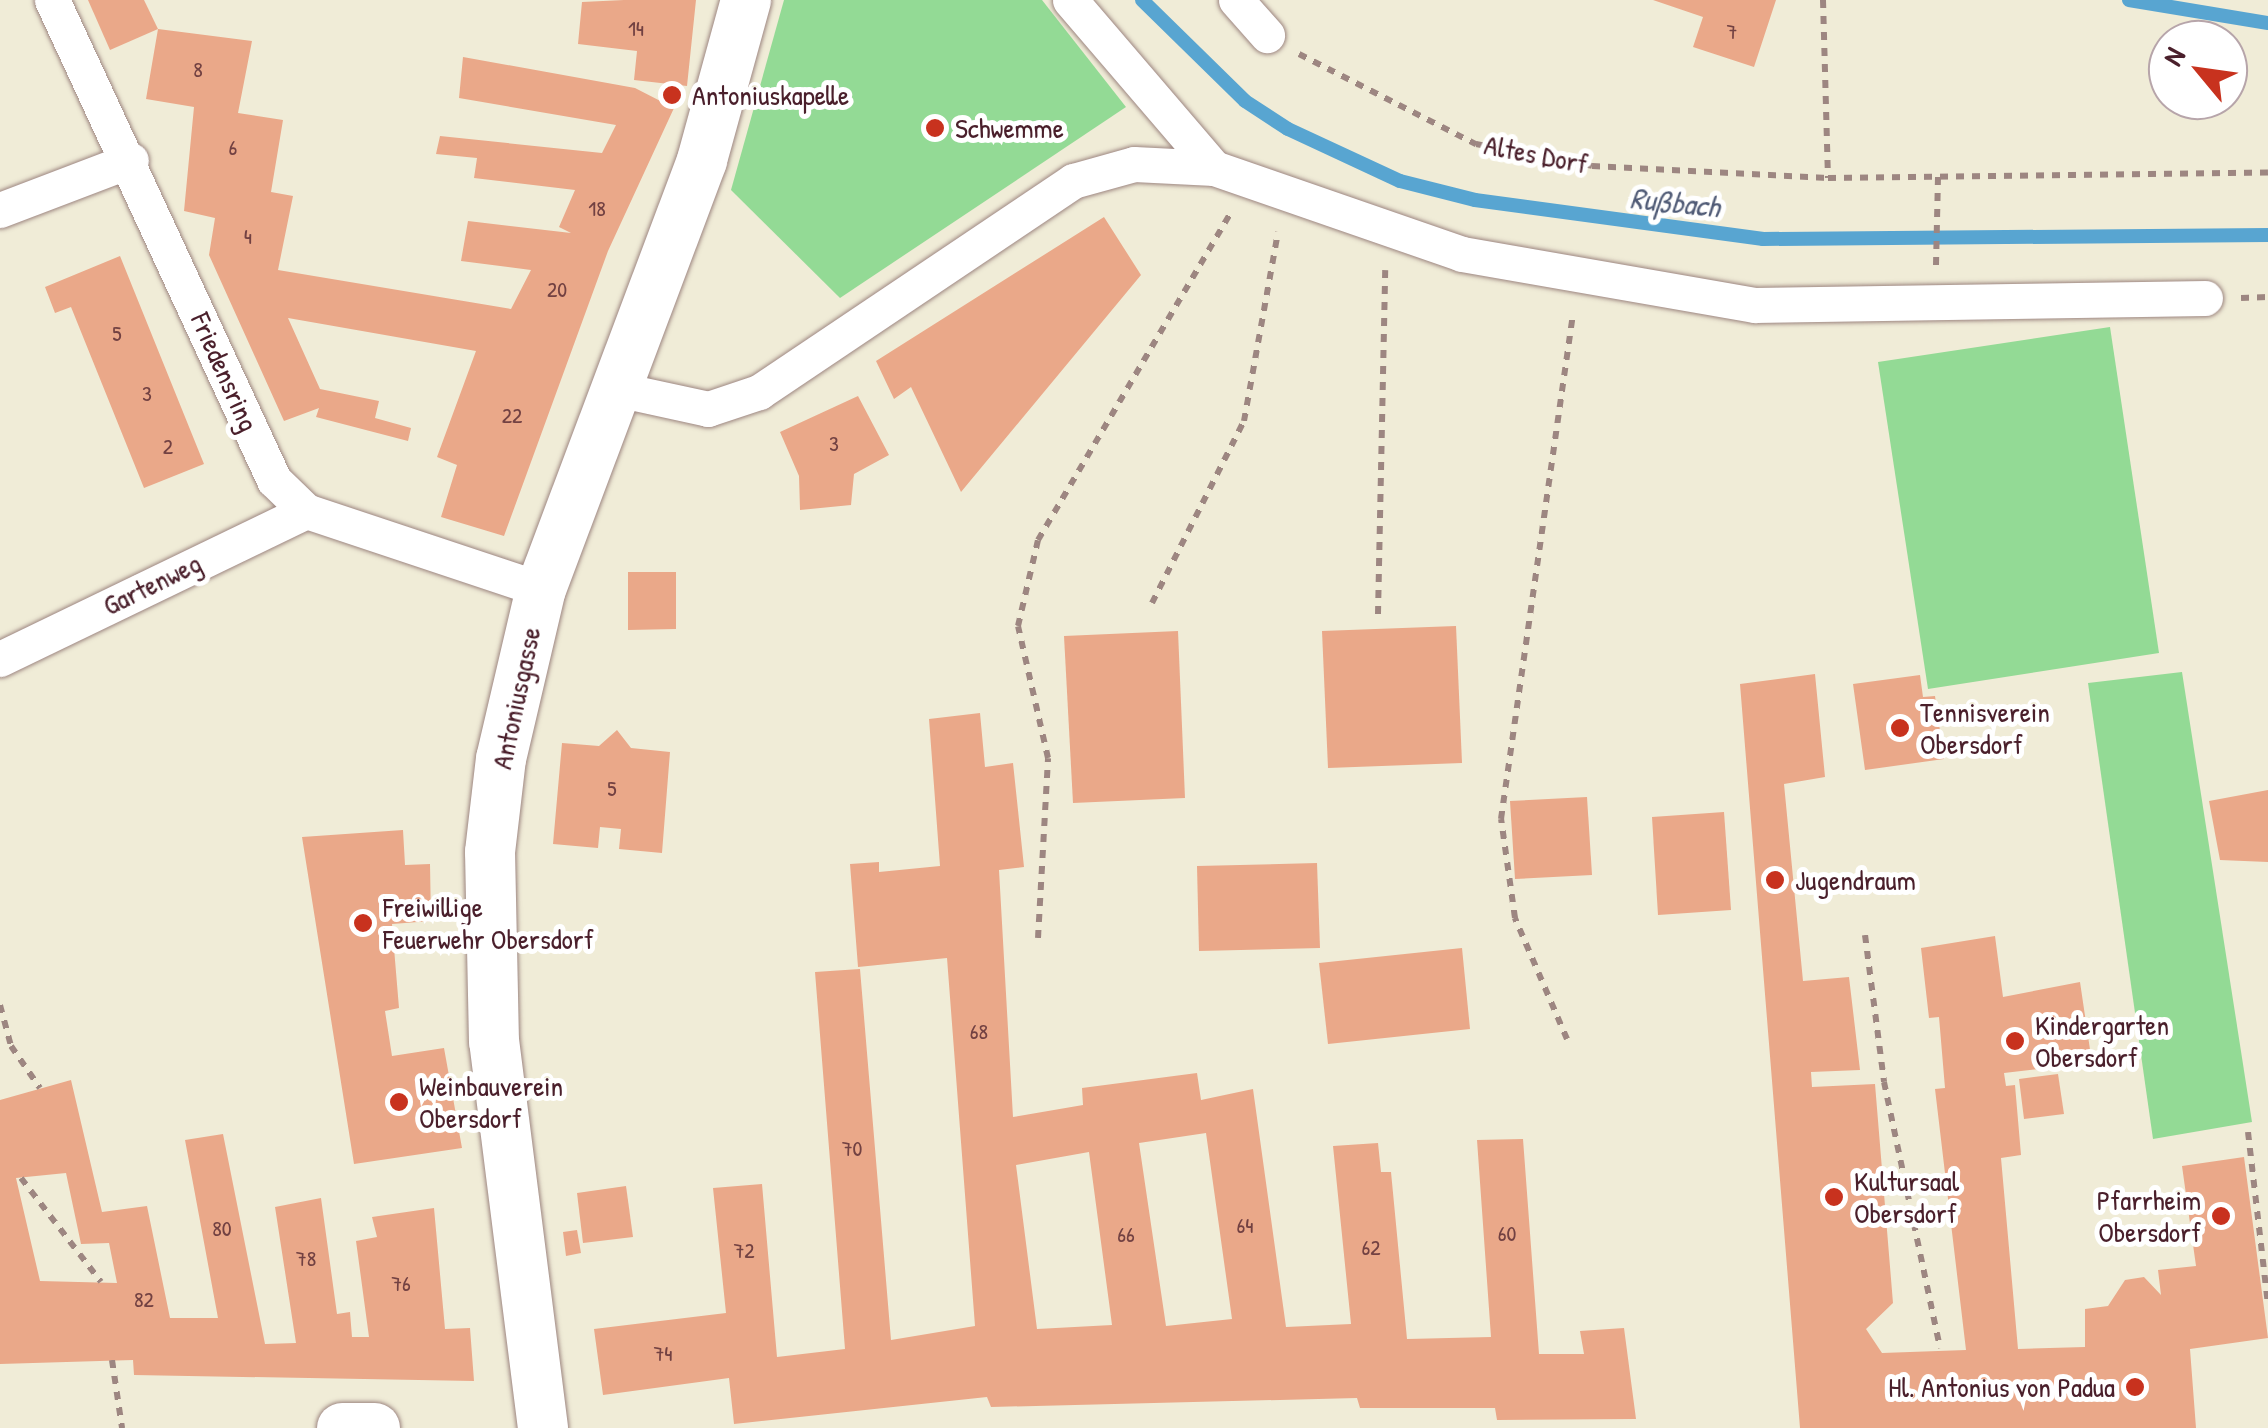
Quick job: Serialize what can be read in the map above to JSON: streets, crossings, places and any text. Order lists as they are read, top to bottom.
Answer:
{
  "streets": {
    "street": ["Friedensring", "Gartenweg", "Antoniusgasse"],
    "path": ["Altes Dorf"]
  },
  "crossings": [
    ["Friedensring", "Gartenweg"],
    ["Friedensring", "Antoniusgasse"]
  ],
  "water": ["Rußbach"],
  "places": [
    "Antoniuskapelle",
    "Schwemme",
    "Tennisverein Obersdorf",
    "Jugendraum",
    "Freiwillige Feuerwehr Obersdorf",
    "Kindergarten Obersdorf",
    "Weinbauverein Obersdorf",
    "Kultursaal Obersdorf",
    "Pfarrheim Obersdorf",
    "Hl. Antonius von Padua"
  ],
  "house_numbers": [
    "14",
    "7",
    "8",
    "6",
    "18",
    "4",
    "20",
    "5",
    "3",
    "22",
    "3",
    "2",
    "5",
    "68",
    "70",
    "64",
    "80",
    "60",
    "66",
    "62",
    "72",
    "78",
    "76",
    "82",
    "74"
  ],
  "north": "top left"
}
